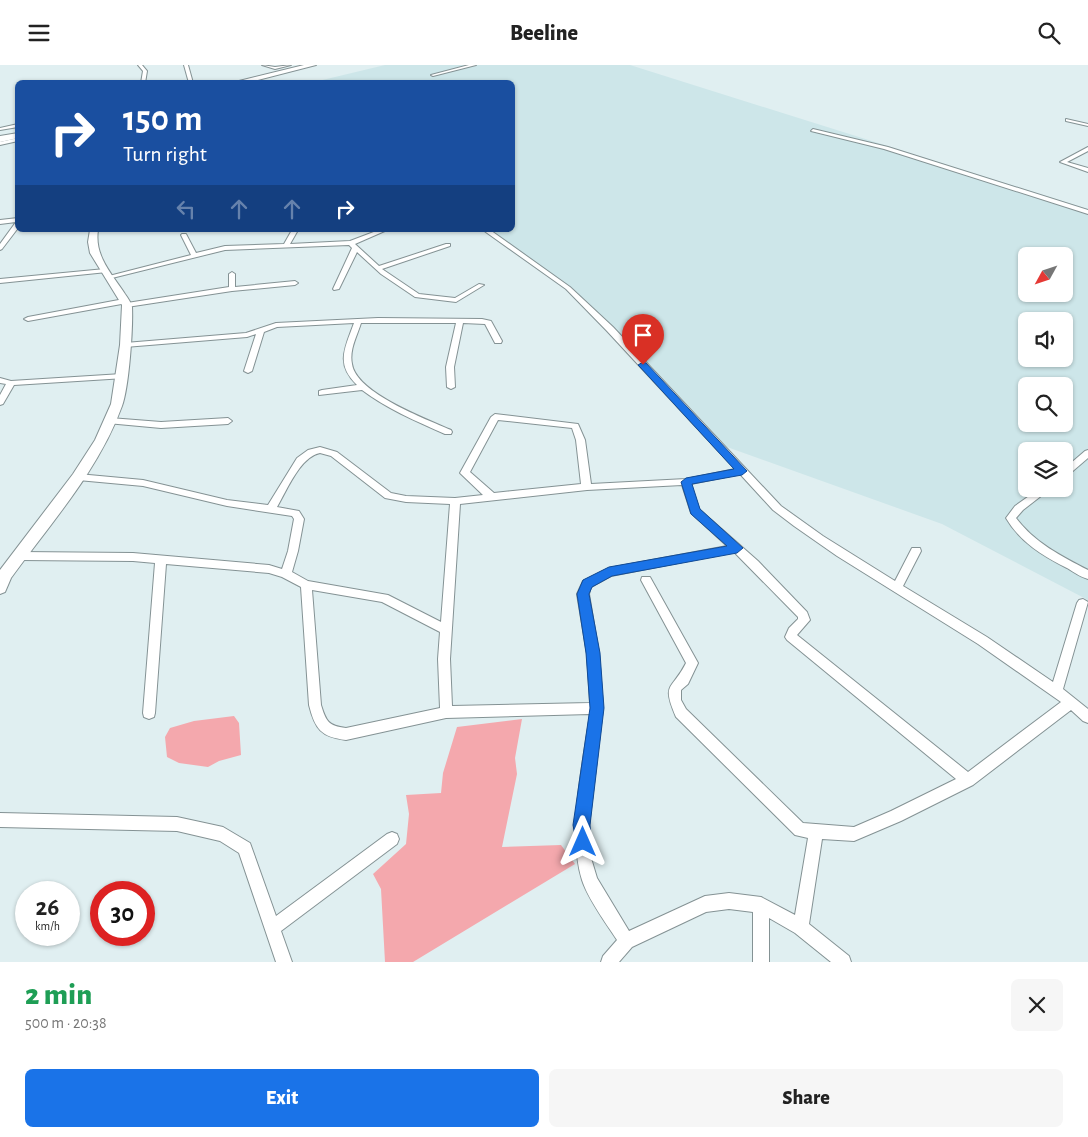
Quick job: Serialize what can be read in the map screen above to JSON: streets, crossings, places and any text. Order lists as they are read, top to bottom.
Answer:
{
  "north": "bottom left",
  "page": {
    "header": "Beeline",
    "turn": ["150 m", "Turn right"],
    "speed": "26 km/h",
    "limit": "30",
    "heading": ["2 min", "500 m · 20:38"],
    "buttons": ["Exit", "Share"]
  }
}
